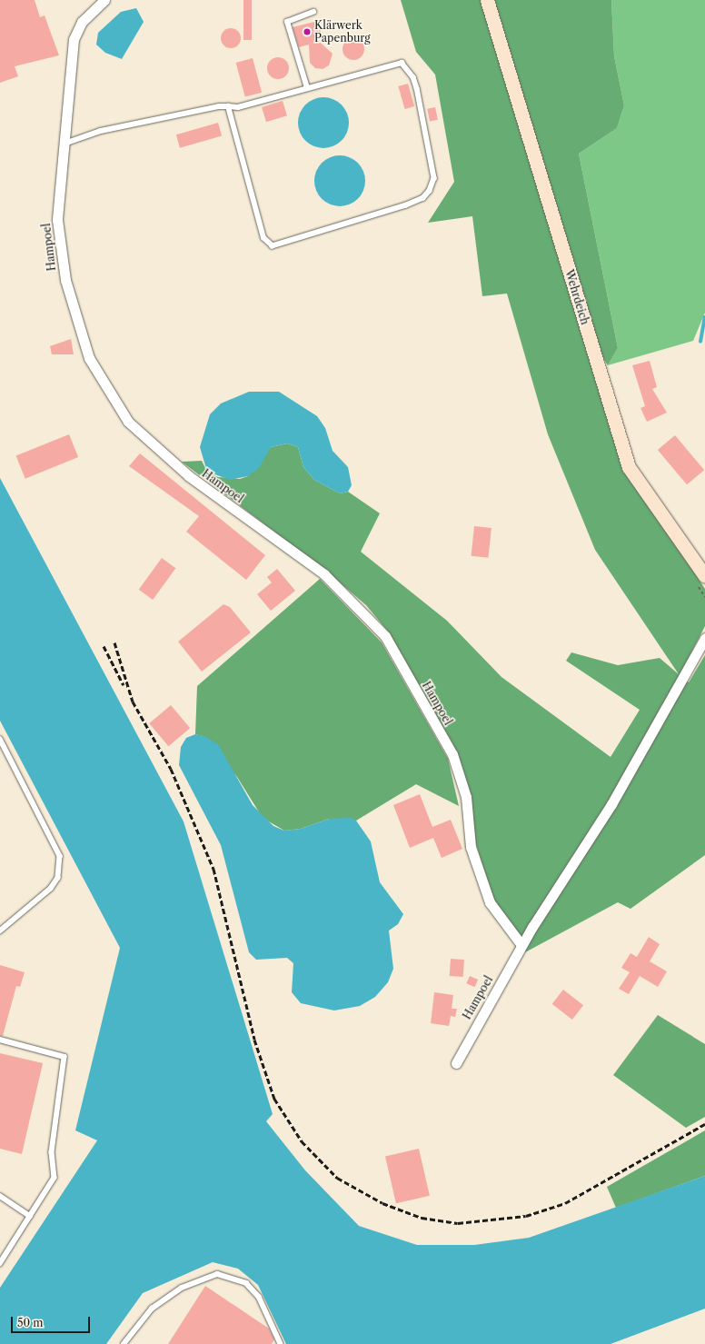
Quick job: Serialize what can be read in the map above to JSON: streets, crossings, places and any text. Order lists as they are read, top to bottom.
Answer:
{
  "streets": {
    "street": ["Hampoel", "Wehrdeich"]
  },
  "places": ["Klärwerk Papenburg"],
  "scale_bar": "50 m"
}
